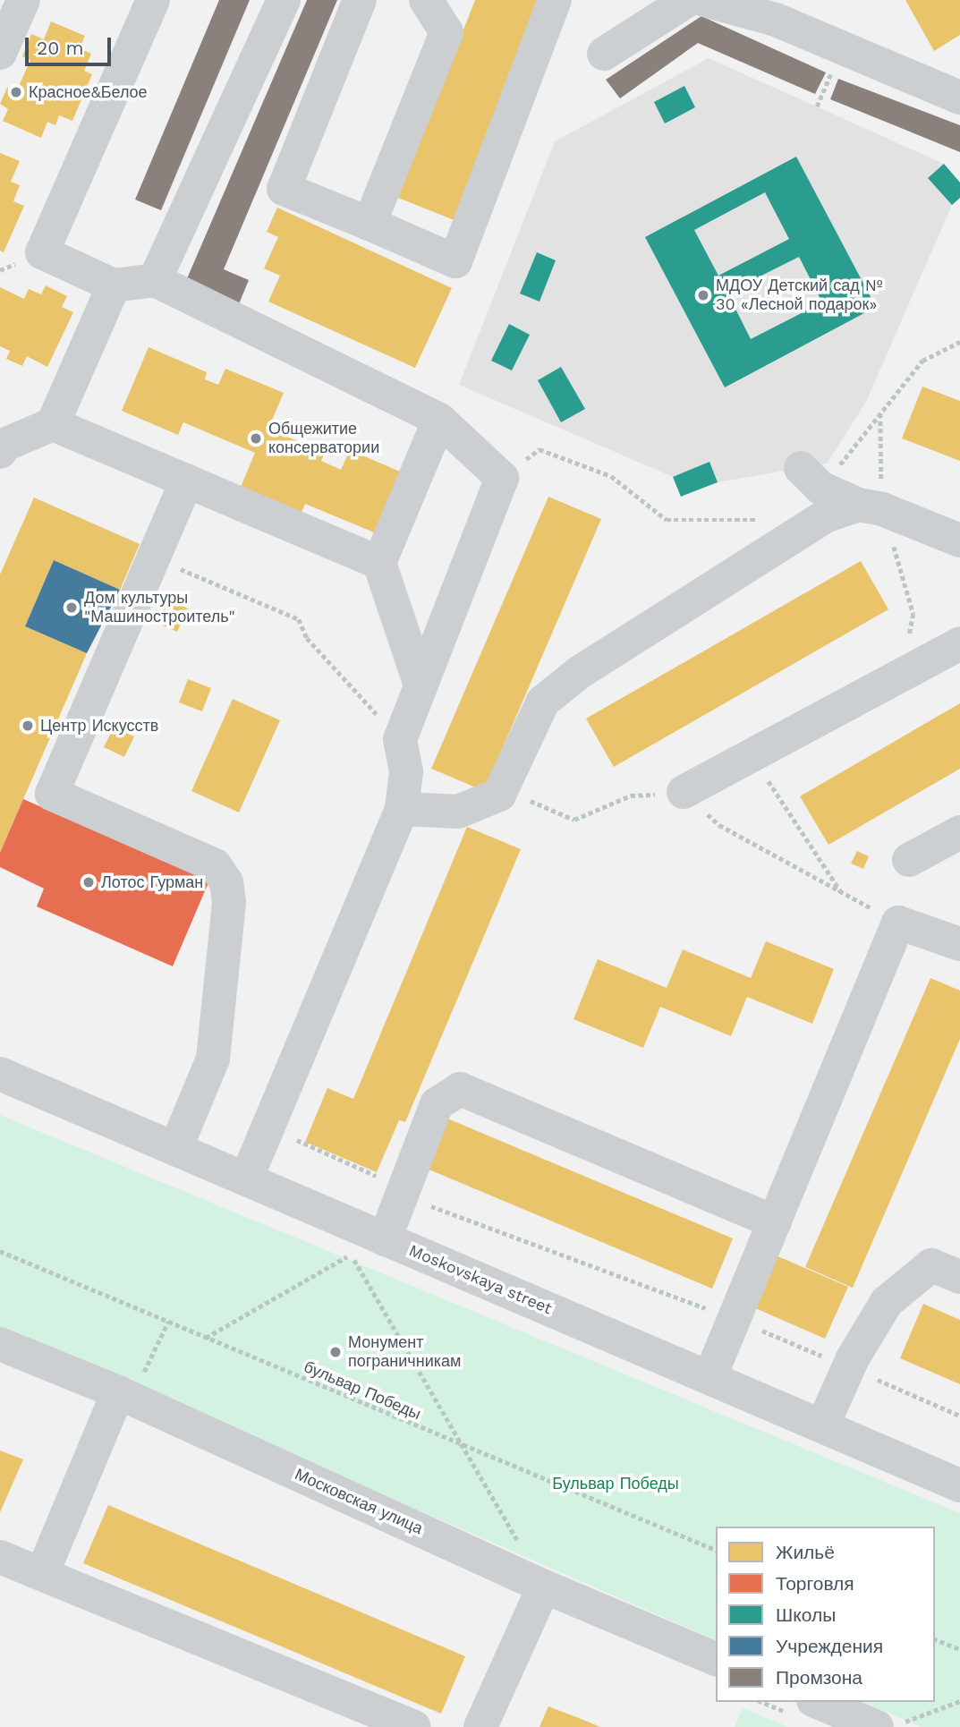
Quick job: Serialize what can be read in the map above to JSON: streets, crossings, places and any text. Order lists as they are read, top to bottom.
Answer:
{
  "streets": {
    "street": ["Moskovskaya street", "Московская улица"],
    "path": ["бульвар Победы"]
  },
  "parks": ["Бульвар Победы"],
  "places": [
    "Красное&Белое",
    "МДОУ Детский сад № 30 «Лесной подарок»",
    "Общежитие консерватории",
    "Дом культуры \"Машиностроитель\"",
    "Центр Искусств",
    "Лотос Гурман",
    "Монумент пограничникам"
  ],
  "legend": [
    "Жильё",
    "Торговля",
    "Школы",
    "Учреждения",
    "Промзона"
  ],
  "scale_bar": "20 m"
}
